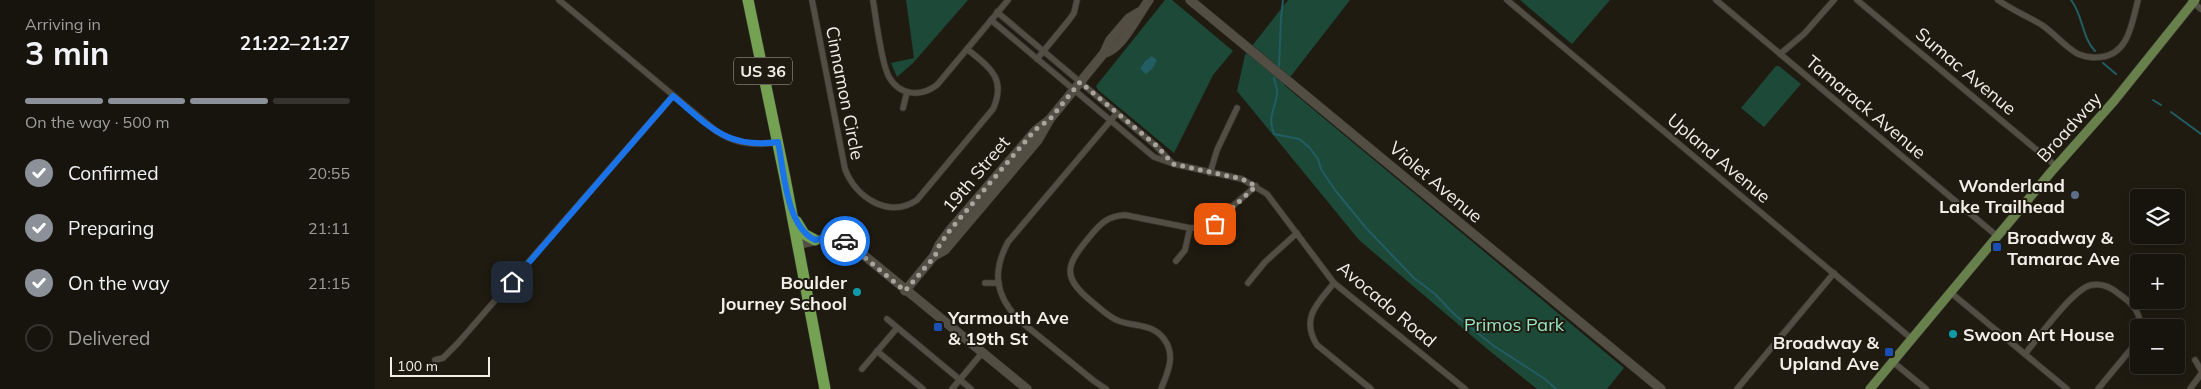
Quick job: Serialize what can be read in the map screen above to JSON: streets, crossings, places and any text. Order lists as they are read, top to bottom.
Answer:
{
  "streets": {
    "highway": ["US 36"],
    "main road": ["Broadway"],
    "street": [
      "Sumac Avenue",
      "Cinnamon Circle",
      "Tamarack Avenue",
      "Upland Avenue",
      "19th Street",
      "Violet Avenue",
      "Avocado Road"
    ]
  },
  "crossings": [
    ["Sumac Avenue", "Broadway"],
    ["Tamarack Avenue", "Broadway"],
    ["Broadway", "Upland Avenue"],
    ["19th Street", "Avocado Road"]
  ],
  "parks": ["Primos Park"],
  "places": {
    "other": ["Wonderland Lake Trailhead", "Boulder Journey School", "Swoon Art House"],
    "transit": ["Broadway & Tamarac Ave", "Yarmouth Ave & 19th St", "Broadway & Upland Ave"]
  },
  "scale_bar": "100 m",
  "page": {
    "heading": ["3 min", "Arriving in", "21:22–21:27"],
    "bar": "On the way · 500 m",
    "list": [
      ["Confirmed", "20:55"],
      ["Preparing", "21:11"],
      ["On the way", "21:15"],
      "Delivered"
    ],
    "map_buttons": ["+", "−"],
    "scale": "100 m"
  }
}
